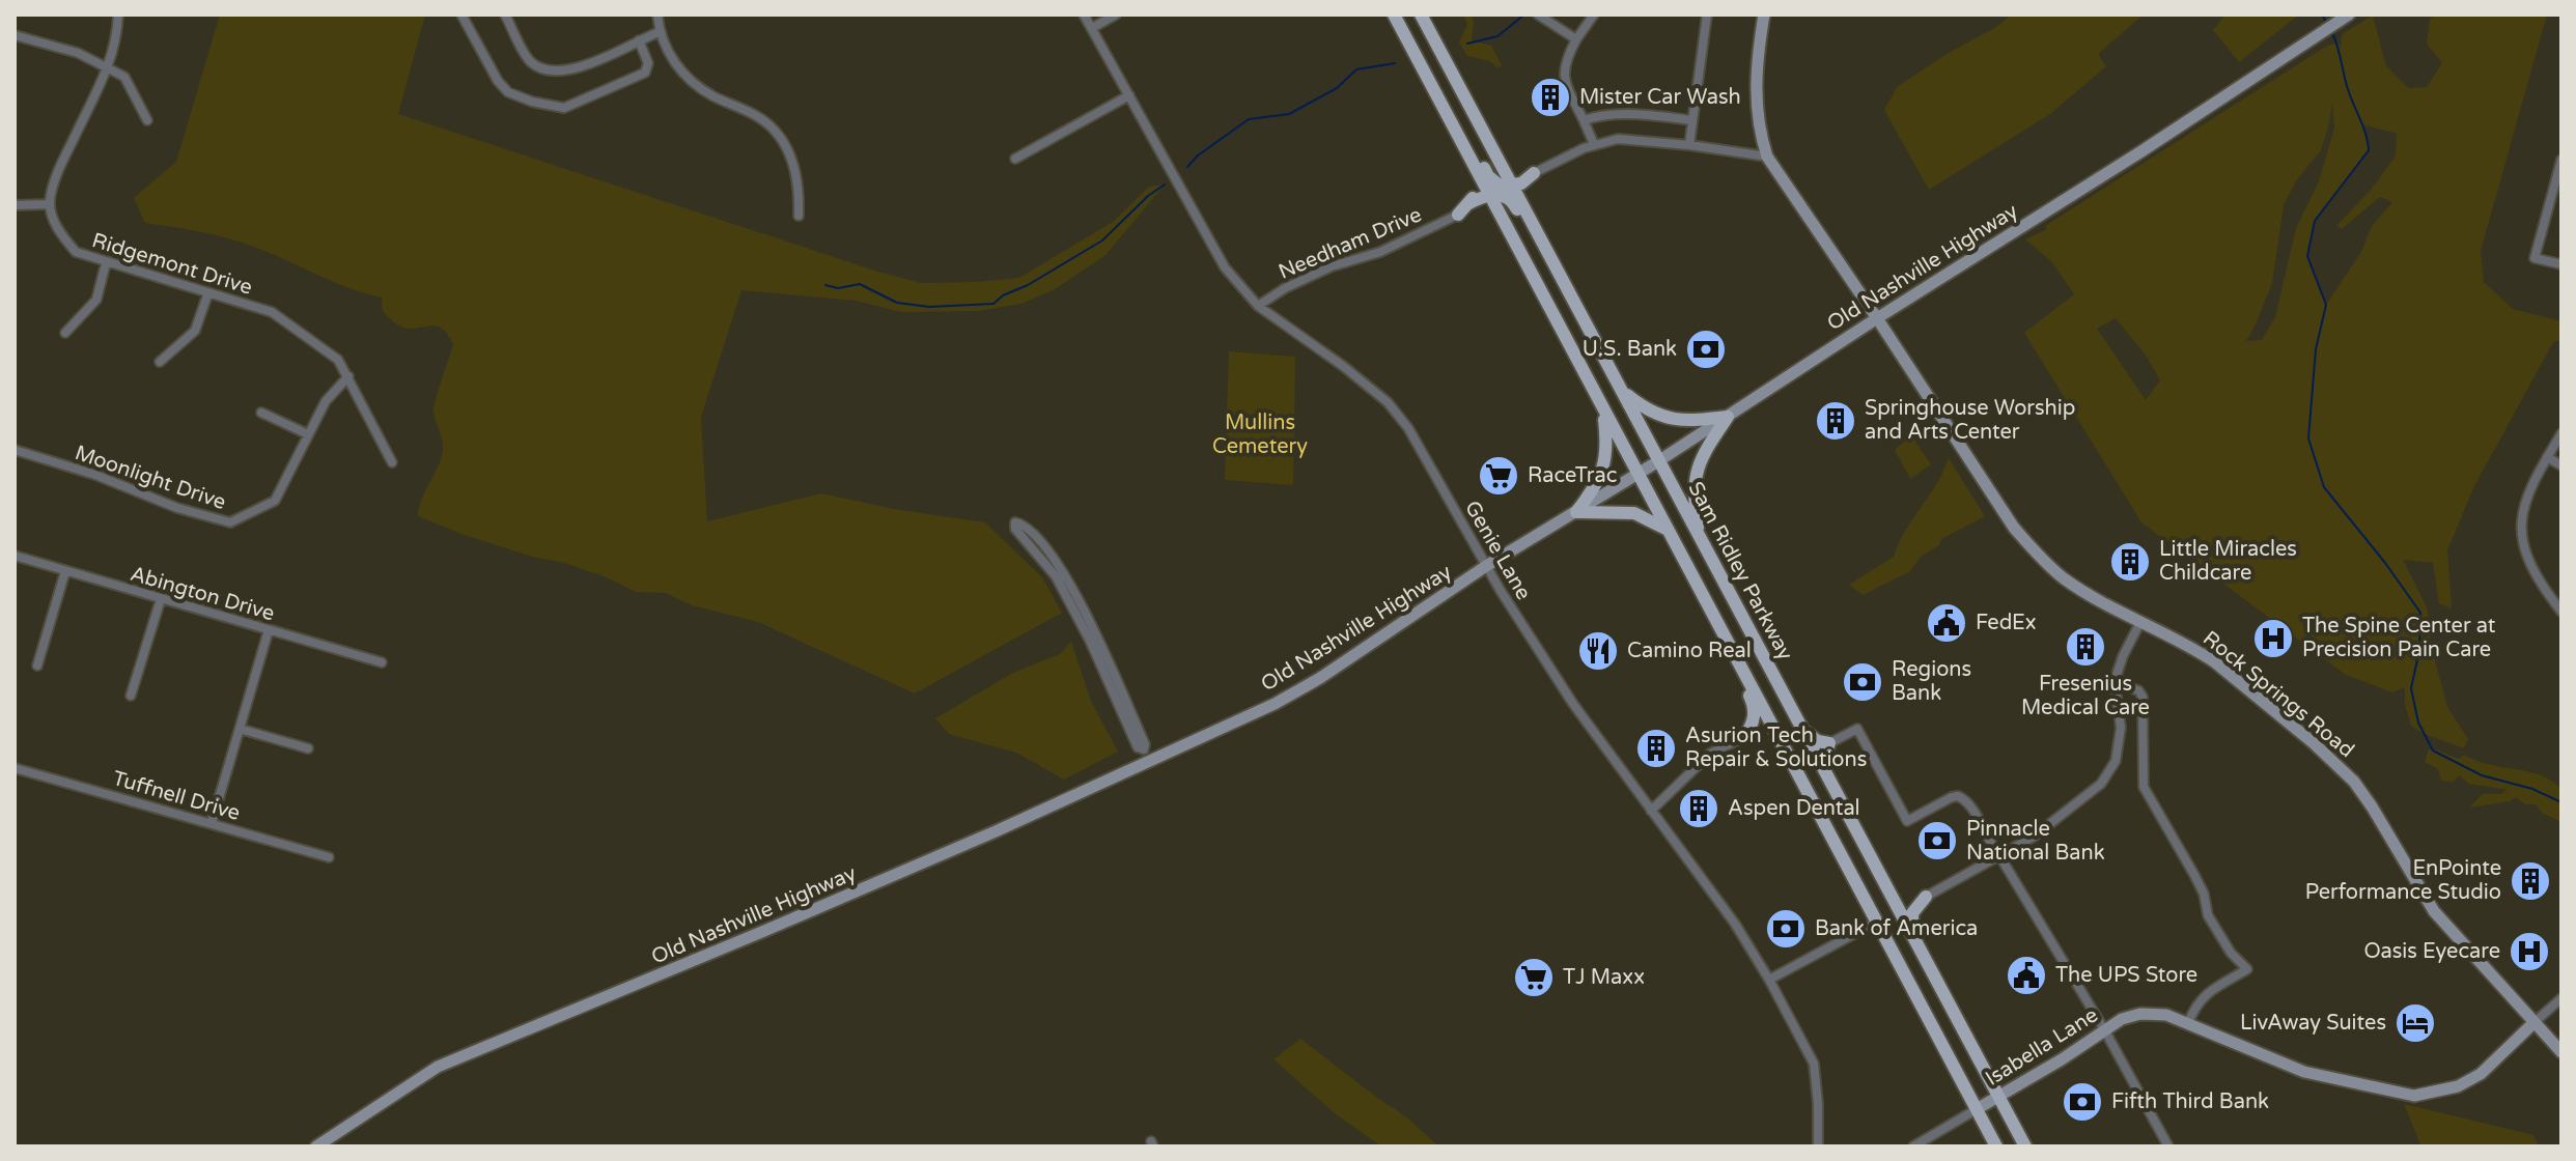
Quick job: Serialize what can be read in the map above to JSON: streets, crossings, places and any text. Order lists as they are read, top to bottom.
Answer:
{
  "streets": {
    "main road": [
      "Old Nashville Highway",
      "Sam Ridley Parkway",
      "Rock Springs Road",
      "Isabella Lane"
    ],
    "street": [
      "Needham Drive",
      "Ridgemont Drive",
      "Moonlight Drive",
      "Genie Lane",
      "Abington Drive",
      "Tuffnell Drive"
    ]
  },
  "crossings": [
    ["Needham Drive", "Genie Lane"],
    ["Ridgemont Drive", "Moonlight Drive"],
    ["Old Nashville Highway", "Genie Lane"],
    ["Old Nashville Highway", "Sam Ridley Parkway"],
    ["Old Nashville Highway", "Rock Springs Road"],
    ["Sam Ridley Parkway", "Isabella Lane"],
    ["Rock Springs Road", "Isabella Lane"]
  ],
  "parks": ["Mullins Cemetery"],
  "places": {
    "building": [
      "Mister Car Wash",
      "Springhouse Worship and Arts Center",
      "Little Miracles Childcare",
      "Fresenius Medical Care",
      "Asurion Tech Repair & Solutions",
      "Aspen Dental",
      "EnPointe Performance Studio"
    ],
    "bank": [
      "U.S. Bank",
      "Regions Bank",
      "Pinnacle National Bank",
      "Bank of America",
      "Fifth Third Bank"
    ],
    "supermarket": ["RaceTrac", "TJ Maxx"],
    "public building": ["FedEx", "The UPS Store"],
    "hospital": ["The Spine Center at Precision Pain Care", "Oasis Eyecare"],
    "restaurant": ["Camino Real"],
    "hotel": ["LivAway Suites"]
  }
}
